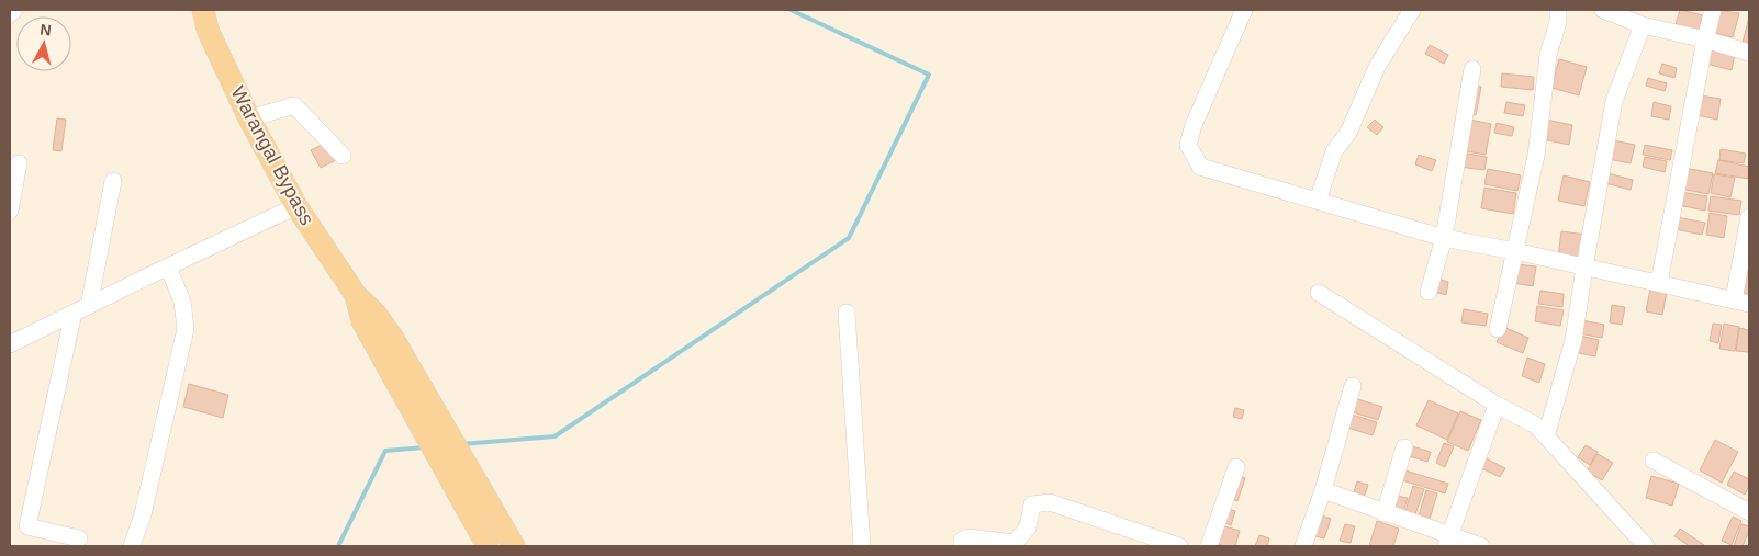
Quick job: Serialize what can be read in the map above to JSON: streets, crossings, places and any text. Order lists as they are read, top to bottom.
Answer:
{
  "streets": {
    "main road": ["Warangal Bypass"]
  },
  "north": "top"
}
